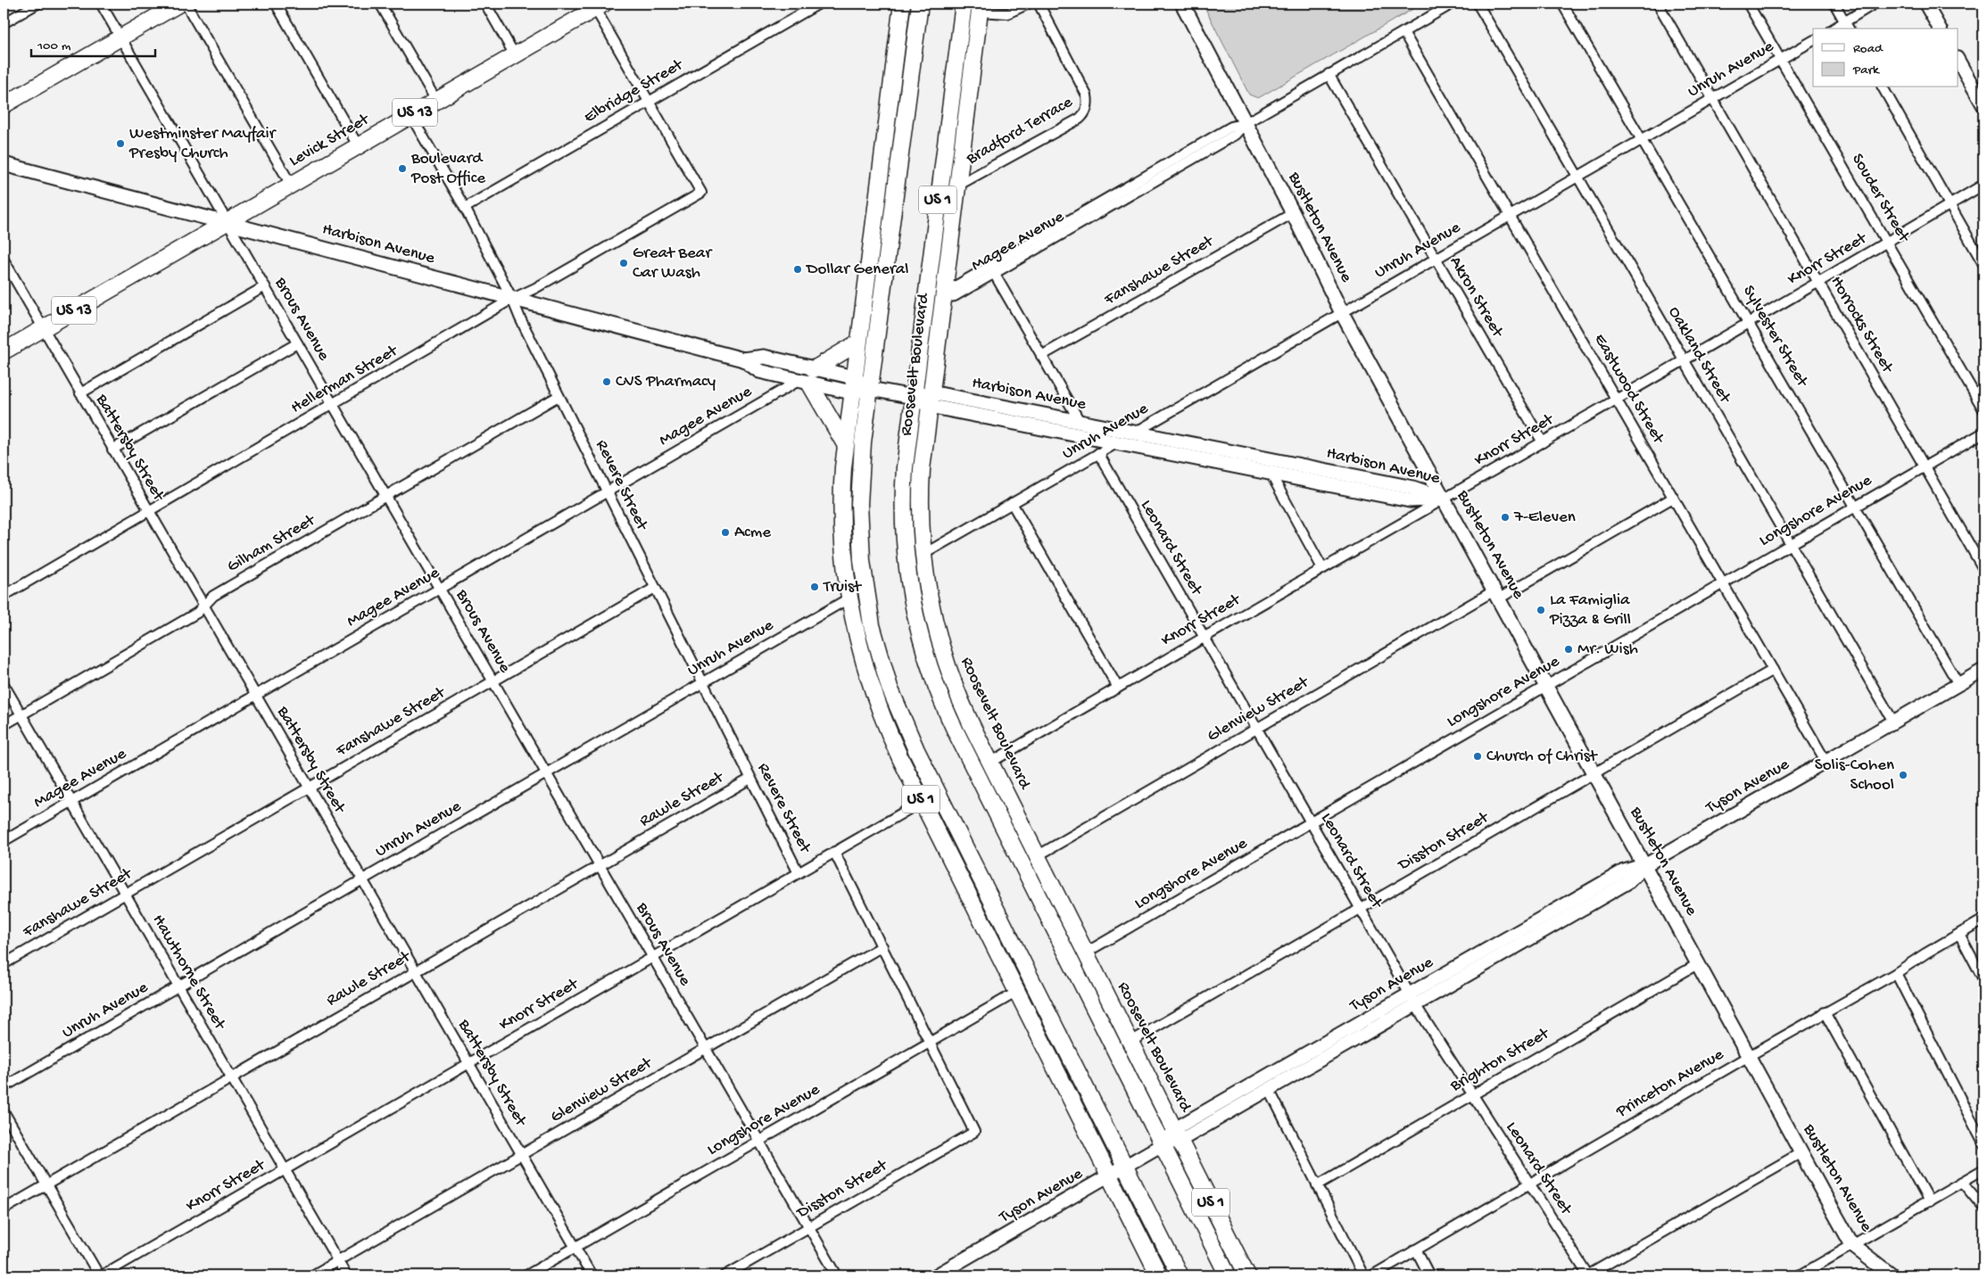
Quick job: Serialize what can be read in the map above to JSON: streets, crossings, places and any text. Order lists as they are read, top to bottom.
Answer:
{
  "streets": {
    "highway": [
      "US 13",
      "Levick Street",
      "US 1",
      "Roosevelt Boulevard"
    ],
    "main road": ["Bustleton Avenue", "Harbison Avenue"],
    "street": [
      "Unruh Avenue",
      "Elbridge Street",
      "Bradford Terrace",
      "Souder Street",
      "Magee Avenue",
      "Knorr Street",
      "Fanshawe Street",
      "Akron Street",
      "Brous Avenue",
      "Horrocks Street",
      "Sylvester Street",
      "Oakland Street",
      "Hellerman Street",
      "Eastwood Street",
      "Battersby Street",
      "Revere Street",
      "Longshore Avenue",
      "Gilham Street",
      "Leonard Street",
      "Glenview Street",
      "Tyson Avenue",
      "Rawle Street",
      "Disston Street",
      "Hawthorne Street",
      "Brighton Street",
      "Princeton Avenue"
    ]
  },
  "crossings": [
    ["Unruh Avenue", "Souder Street"],
    ["Unruh Avenue", "US 1"],
    ["Unruh Avenue", "Bustleton Avenue"],
    ["Unruh Avenue", "Harbison Avenue"],
    ["Unruh Avenue", "Akron Street"],
    ["Unruh Avenue", "Brous Avenue"],
    ["Unruh Avenue", "Horrocks Street"],
    ["Unruh Avenue", "Sylvester Street"],
    ["Unruh Avenue", "Oakland Street"],
    ["Unruh Avenue", "Roosevelt Boulevard"],
    ["Unruh Avenue", "Eastwood Street"],
    ["Unruh Avenue", "Battersby Street"],
    ["Unruh Avenue", "Revere Street"],
    ["Unruh Avenue", "Leonard Street"],
    ["Unruh Avenue", "Hawthorne Street"],
    ["Elbridge Street", "Hellerman Street"],
    ["Elbridge Street", "Revere Street"],
    ["Bradford Terrace", "Roosevelt Boulevard"],
    ["Levick Street", "Harbison Avenue"],
    ["Levick Street", "Brous Avenue"],
    ["Levick Street", "Battersby Street"],
    ["Levick Street", "Revere Street"],
    ["Souder Street", "Knorr Street"],
    ["US 1", "Harbison Avenue"],
    ["US 1", "Knorr Street"],
    ["US 1", "Longshore Avenue"],
    ["US 1", "Tyson Avenue"],
    ["Bustleton Avenue", "Magee Avenue"],
    ["Bustleton Avenue", "Harbison Avenue"],
    ["Bustleton Avenue", "Knorr Street"],
    ["Bustleton Avenue", "Fanshawe Street"],
    ["Bustleton Avenue", "Longshore Avenue"],
    ["Bustleton Avenue", "Glenview Street"],
    ["Bustleton Avenue", "Tyson Avenue"],
    ["Bustleton Avenue", "Disston Street"],
    ["Bustleton Avenue", "Brighton Street"],
    ["Bustleton Avenue", "Princeton Avenue"],
    ["Magee Avenue", "Harbison Avenue"],
    ["Magee Avenue", "Akron Street"],
    ["Magee Avenue", "Brous Avenue"],
    ["Magee Avenue", "Roosevelt Boulevard"],
    ["Magee Avenue", "Eastwood Street"],
    ["Magee Avenue", "Battersby Street"],
    ["Magee Avenue", "Revere Street"],
    ["Magee Avenue", "Hawthorne Street"],
    ["Harbison Avenue", "Knorr Street"],
    ["Harbison Avenue", "Brous Avenue"],
    ["Harbison Avenue", "Roosevelt Boulevard"],
    ["Harbison Avenue", "Hellerman Street"],
    ["Harbison Avenue", "Revere Street"],
    ["Knorr Street", "Akron Street"],
    ["Knorr Street", "Brous Avenue"],
    ["Knorr Street", "Horrocks Street"],
    ["Knorr Street", "Sylvester Street"],
    ["Knorr Street", "Oakland Street"],
    ["Knorr Street", "Roosevelt Boulevard"],
    ["Knorr Street", "Eastwood Street"],
    ["Knorr Street", "Battersby Street"],
    ["Knorr Street", "Revere Street"],
    ["Knorr Street", "Leonard Street"],
    ["Knorr Street", "Hawthorne Street"],
    ["Fanshawe Street", "Brous Avenue"],
    ["Fanshawe Street", "Battersby Street"],
    ["Fanshawe Street", "Revere Street"],
    ["Fanshawe Street", "Hawthorne Street"],
    ["Brous Avenue", "Hellerman Street"],
    ["Brous Avenue", "Longshore Avenue"],
    ["Brous Avenue", "Gilham Street"],
    ["Brous Avenue", "Glenview Street"],
    ["Brous Avenue", "Rawle Street"],
    ["Brous Avenue", "Disston Street"],
    ["Horrocks Street", "Longshore Avenue"],
    ["Sylvester Street", "Longshore Avenue"],
    ["Sylvester Street", "Tyson Avenue"],
    ["Oakland Street", "Longshore Avenue"],
    ["Oakland Street", "Tyson Avenue"],
    ["Roosevelt Boulevard", "Longshore Avenue"],
    ["Roosevelt Boulevard", "Glenview Street"],
    ["Roosevelt Boulevard", "Tyson Avenue"],
    ["Roosevelt Boulevard", "Disston Street"],
    ["Hellerman Street", "Battersby Street"],
    ["Hellerman Street", "Revere Street"],
    ["Eastwood Street", "Longshore Avenue"],
    ["Eastwood Street", "Glenview Street"],
    ["Eastwood Street", "Tyson Avenue"],
    ["Eastwood Street", "Disston Street"],
    ["Battersby Street", "Longshore Avenue"],
    ["Battersby Street", "Gilham Street"],
    ["Battersby Street", "Glenview Street"],
    ["Battersby Street", "Rawle Street"],
    ["Revere Street", "Longshore Avenue"],
    ["Revere Street", "Gilham Street"],
    ["Revere Street", "Glenview Street"],
    ["Revere Street", "Rawle Street"],
    ["Revere Street", "Disston Street"],
    ["Longshore Avenue", "Leonard Street"],
    ["Gilham Street", "Hawthorne Street"],
    ["Leonard Street", "Glenview Street"],
    ["Leonard Street", "Tyson Avenue"],
    ["Leonard Street", "Disston Street"],
    ["Leonard Street", "Brighton Street"],
    ["Leonard Street", "Princeton Avenue"],
    ["Glenview Street", "Hawthorne Street"],
    ["Rawle Street", "Hawthorne Street"]
  ],
  "places": [
    "Westminster Mayfair Presby Church",
    "Boulevard Post Office",
    "Great Bear Car Wash",
    "Dollar General",
    "CVS Pharmacy",
    "7-Eleven",
    "Acme",
    "Truist",
    "La Famiglia Pizza & Grill",
    "Mr. Wish",
    "Church of Christ",
    "Solis-Cohen School"
  ],
  "legend": ["Road", "Park"],
  "scale_bar": "100 m"
}
